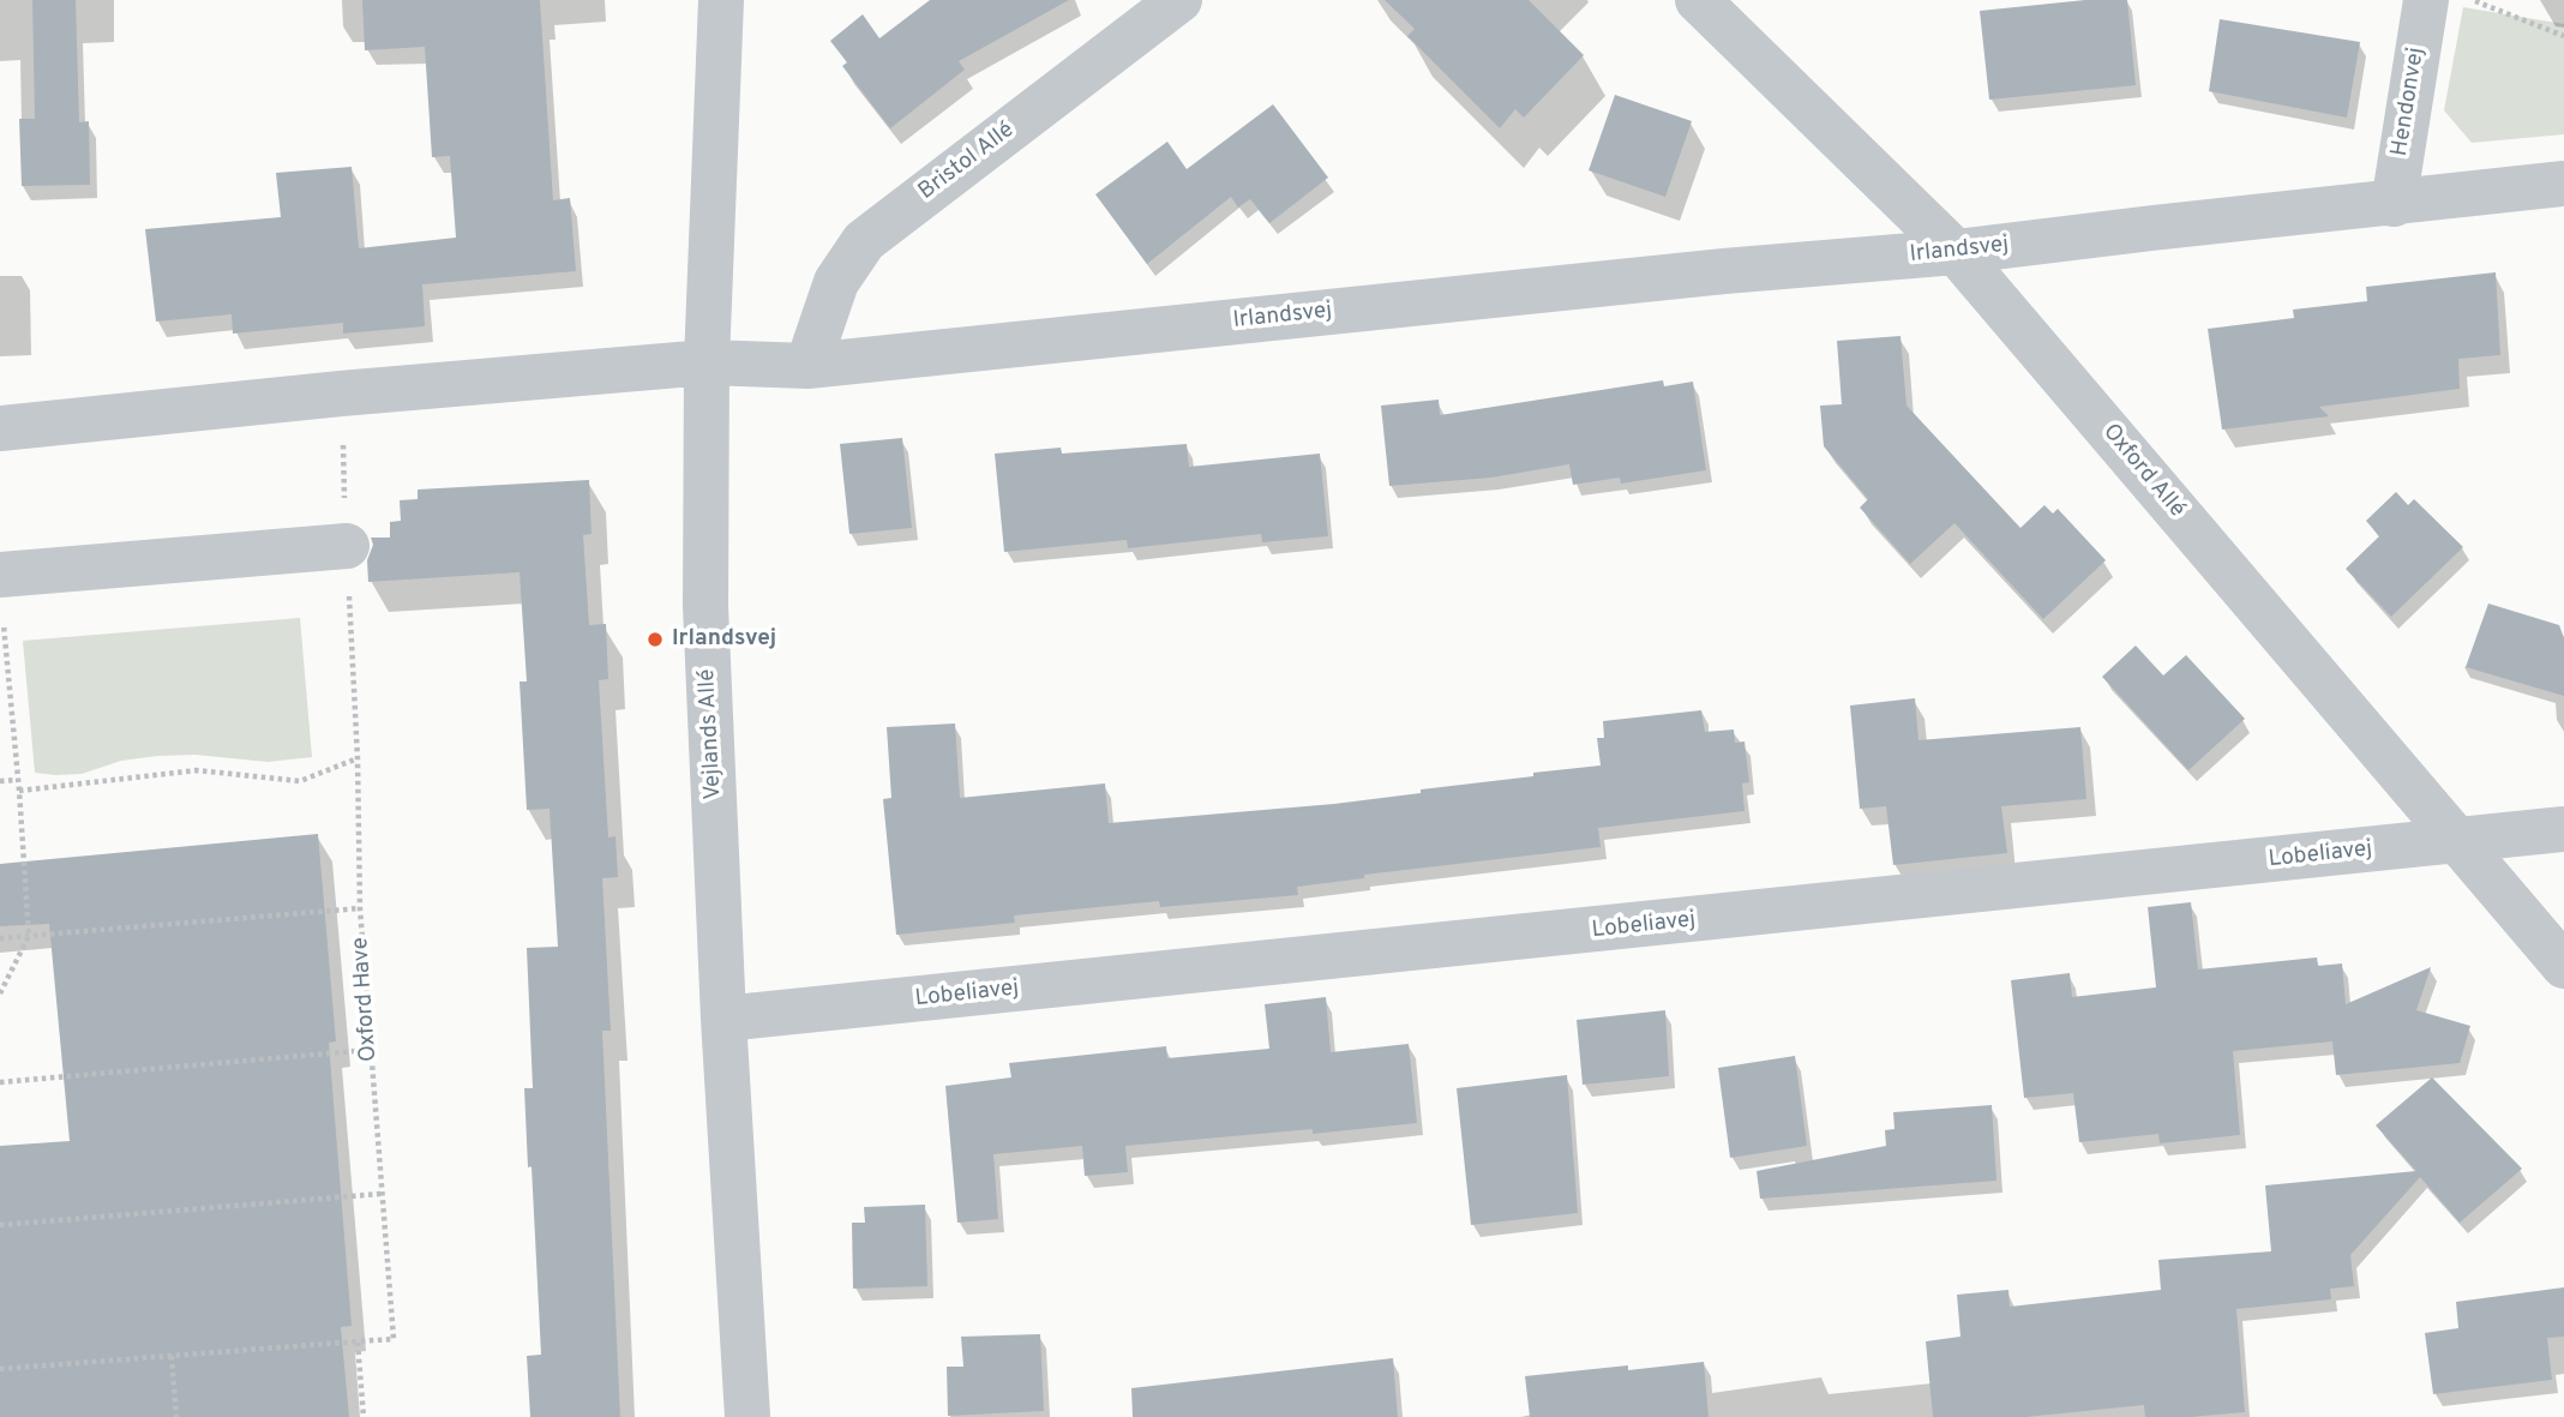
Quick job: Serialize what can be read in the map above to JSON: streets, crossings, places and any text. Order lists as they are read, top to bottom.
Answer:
{
  "streets": {
    "street": [
      "Hendonvej",
      "Bristol Allé",
      "Irlandsvej",
      "Oxford Allé",
      "Vejlands Allé",
      "Lobeliavej"
    ],
    "path": ["Oxford Have"]
  },
  "crossings": [
    ["Hendonvej", "Irlandsvej"],
    ["Bristol Allé", "Irlandsvej"],
    ["Irlandsvej", "Oxford Allé"],
    ["Irlandsvej", "Vejlands Allé"],
    ["Irlandsvej", "Oxford Have"],
    ["Oxford Allé", "Lobeliavej"],
    ["Vejlands Allé", "Lobeliavej"]
  ],
  "places": ["Irlandsvej"]
}
